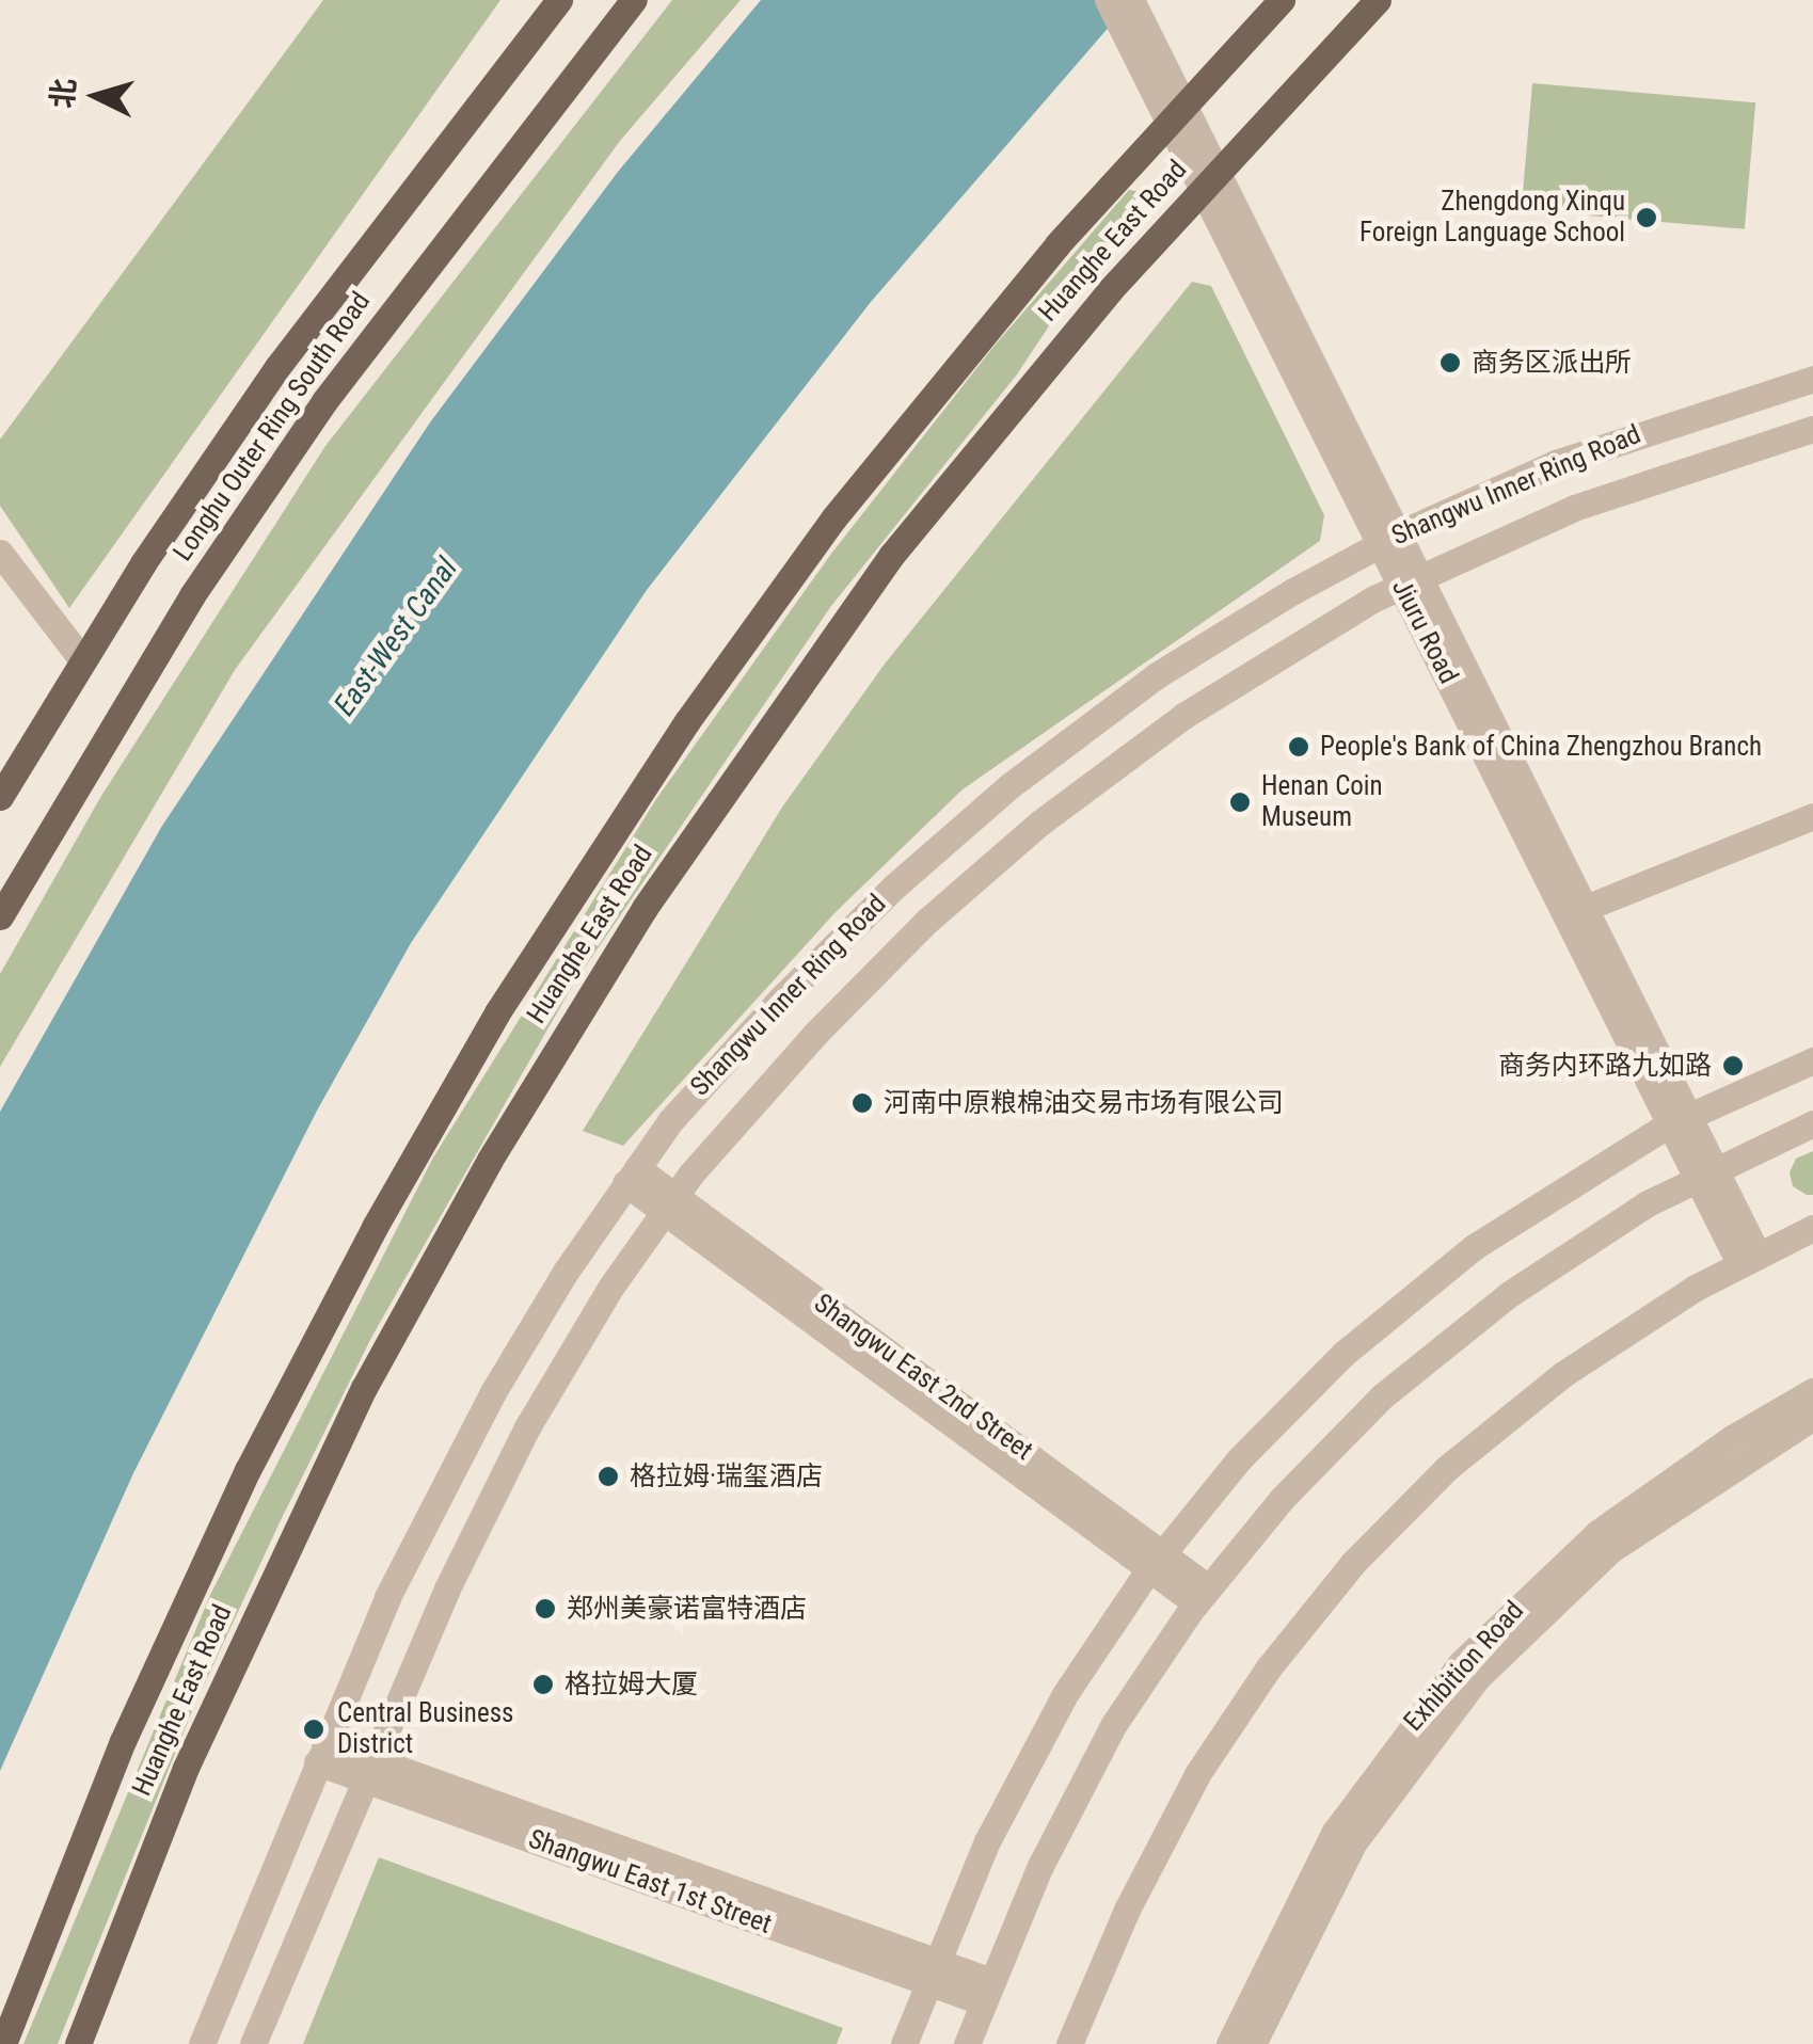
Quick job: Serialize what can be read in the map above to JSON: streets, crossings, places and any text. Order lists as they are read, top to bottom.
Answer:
{
  "streets": {
    "main road": ["Huanghe East Road", "Longhu Outer Ring South Road"],
    "street": [
      "Shangwu Inner Ring Road",
      "Jiuru Road",
      "Shangwu East 2nd Street",
      "Exhibition Road",
      "Shangwu East 1st Street"
    ]
  },
  "crossings": [
    ["Huanghe East Road", "Jiuru Road"],
    ["Shangwu Inner Ring Road", "Jiuru Road"],
    ["Shangwu Inner Ring Road", "Shangwu East 2nd Street"],
    ["Shangwu Inner Ring Road", "Shangwu East 1st Street"]
  ],
  "water": ["East-West Canal"],
  "places": [
    "Zhengdong Xinqu Foreign Language School",
    "商务区派出所",
    "People's Bank of China Zhengzhou Branch",
    "Henan Coin Museum",
    "商务内环路九如路",
    "河南中原粮棉油交易市场有限公司",
    "格拉姆·瑞玺酒店",
    "郑州美豪诺富特酒店",
    "格拉姆大厦",
    "Central Business District"
  ],
  "north": "left"
}
